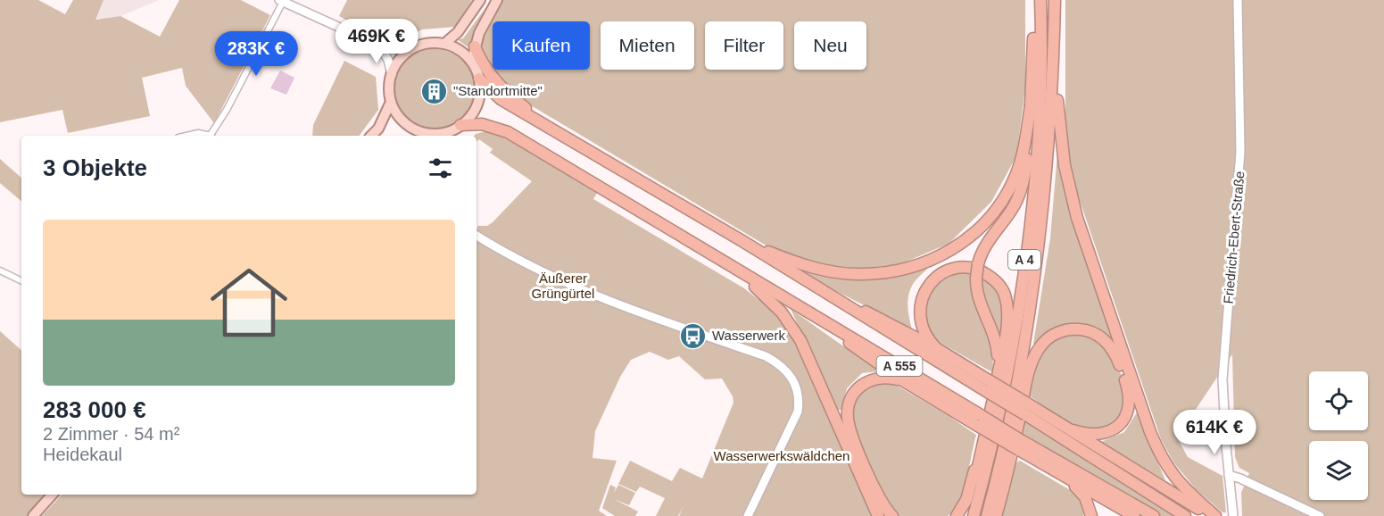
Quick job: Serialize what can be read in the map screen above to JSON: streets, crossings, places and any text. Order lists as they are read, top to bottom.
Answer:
{
  "streets": {
    "highway": ["A 4", "A 555"],
    "main road": ["Friedrich-Ebert-Straße"]
  },
  "parks": ["Äußerer Grüngürtel", "Wasserwerkswäldchen"],
  "places": {
    "building": ["\"Standortmitte\""],
    "bus stop": ["Wasserwerk"]
  },
  "page": {
    "price": ["469K €", "283K €", "614K €"],
    "chip": [
      "Kaufen",
      "Mieten",
      "Filter",
      "Neu"
    ],
    "heading": "3 Objekte",
    "list": [
      {
        "name": "283 000 €",
        "note": "2 Zimmer · 54 m² · Heidekaul"
      }
    ]
  }
}
